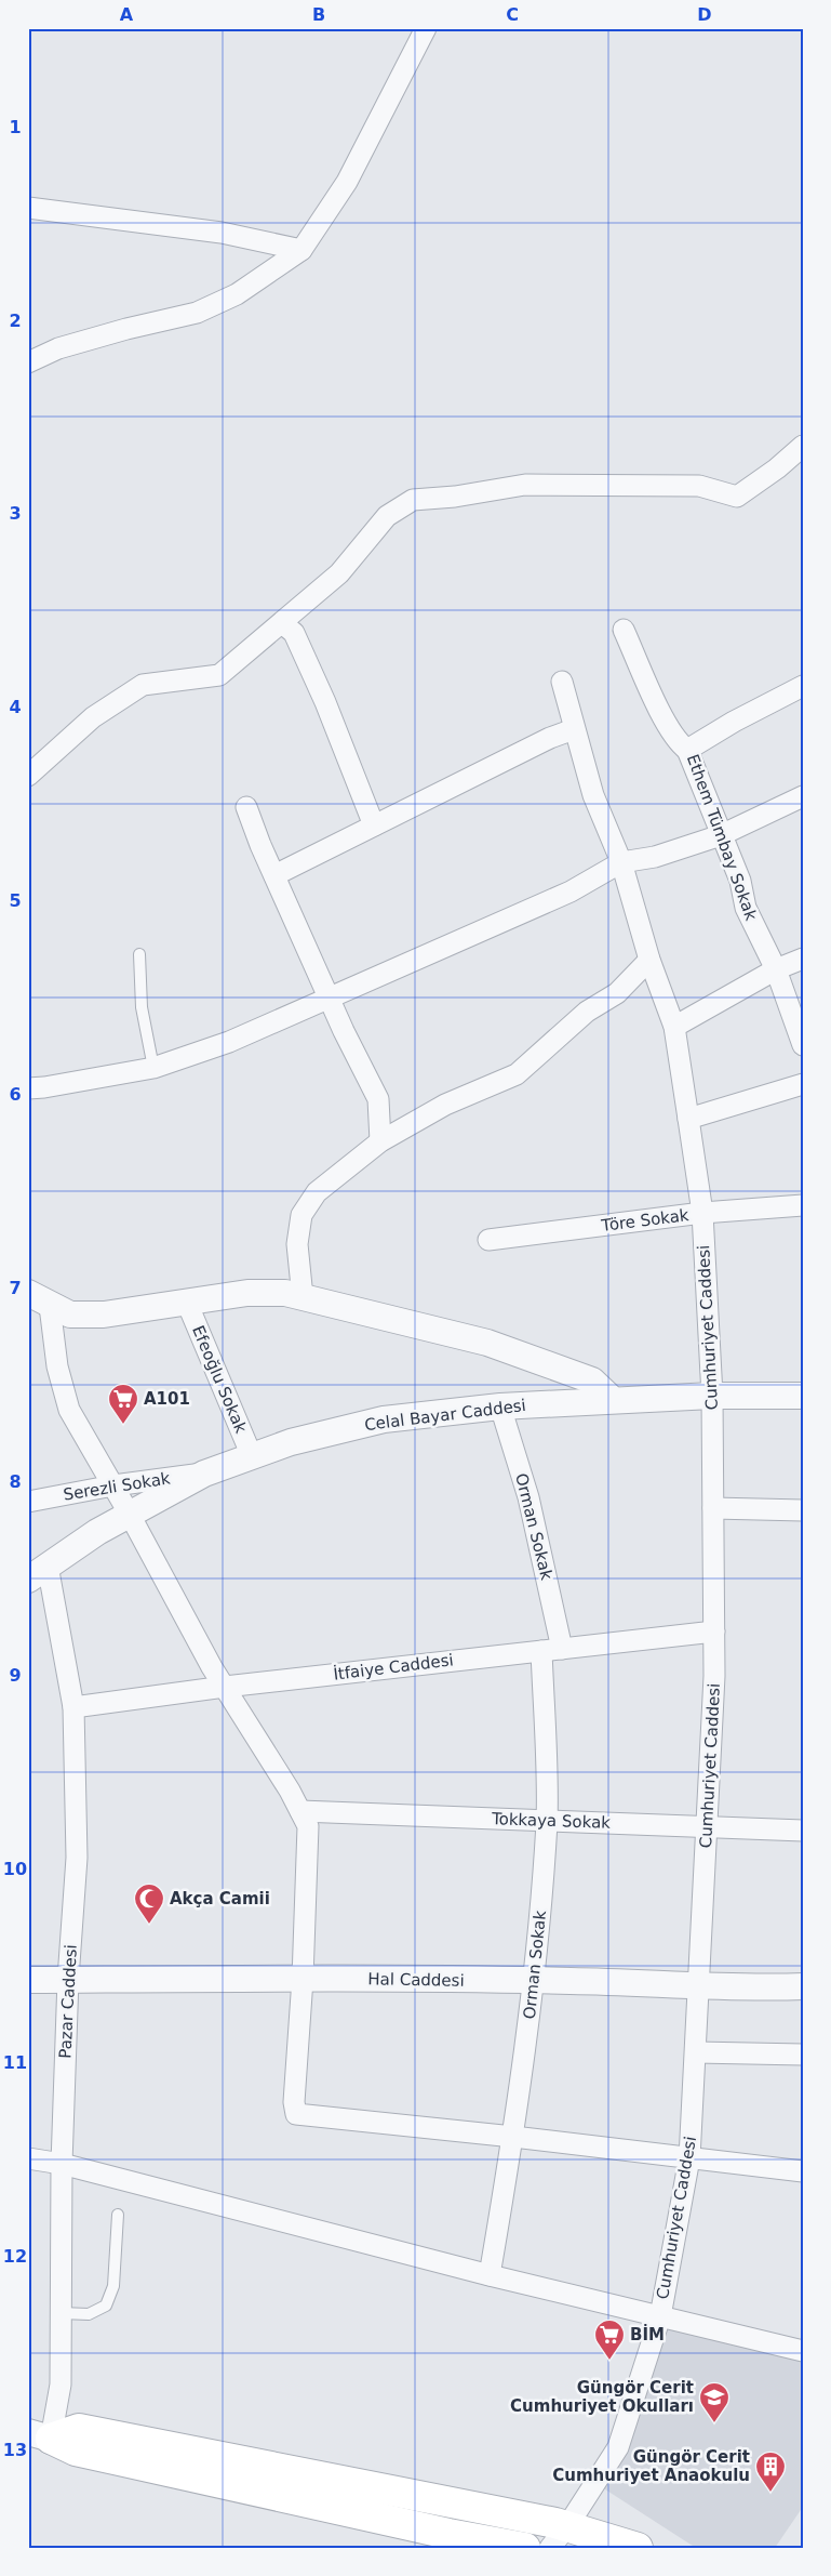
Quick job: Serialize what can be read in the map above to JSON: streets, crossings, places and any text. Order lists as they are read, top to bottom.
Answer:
{
  "streets": {
    "street": [
      "Ethem Tümbay Sokak",
      "Töre Sokak",
      "Cumhuriyet Caddesi",
      "Efeoğlu Sokak",
      "Celal Bayar Caddesi",
      "Serezli Sokak",
      "Orman Sokak",
      "İtfaiye Caddesi",
      "Tokkaya Sokak",
      "Hal Caddesi",
      "Pazar Caddesi"
    ]
  },
  "crossings": [
    ["Töre Sokak", "Cumhuriyet Caddesi"],
    ["Cumhuriyet Caddesi", "Celal Bayar Caddesi"],
    ["Cumhuriyet Caddesi", "İtfaiye Caddesi"],
    ["Cumhuriyet Caddesi", "Tokkaya Sokak"],
    ["Cumhuriyet Caddesi", "Hal Caddesi"],
    ["Efeoğlu Sokak", "Celal Bayar Caddesi"],
    ["Celal Bayar Caddesi", "Serezli Sokak"],
    ["Celal Bayar Caddesi", "Orman Sokak"],
    ["Celal Bayar Caddesi", "Pazar Caddesi"],
    ["Orman Sokak", "İtfaiye Caddesi"],
    ["Orman Sokak", "Tokkaya Sokak"],
    ["Orman Sokak", "Hal Caddesi"],
    ["İtfaiye Caddesi", "Pazar Caddesi"],
    ["Hal Caddesi", "Pazar Caddesi"]
  ],
  "places": {
    "supermarket": ["A101", "BİM"],
    "mosque": ["Akça Camii"],
    "school or university": ["Güngör Cerit Cumhuriyet Okulları"],
    "building": ["Güngör Cerit Cumhuriyet Anaokulu"]
  },
  "grid": {
    "columns": [
      "A",
      "B",
      "C",
      "D"
    ],
    "rows": [
      "1",
      "2",
      "3",
      "4",
      "5",
      "6",
      "7",
      "8",
      "9",
      "10",
      "11",
      "12",
      "13"
    ]
  }
}
